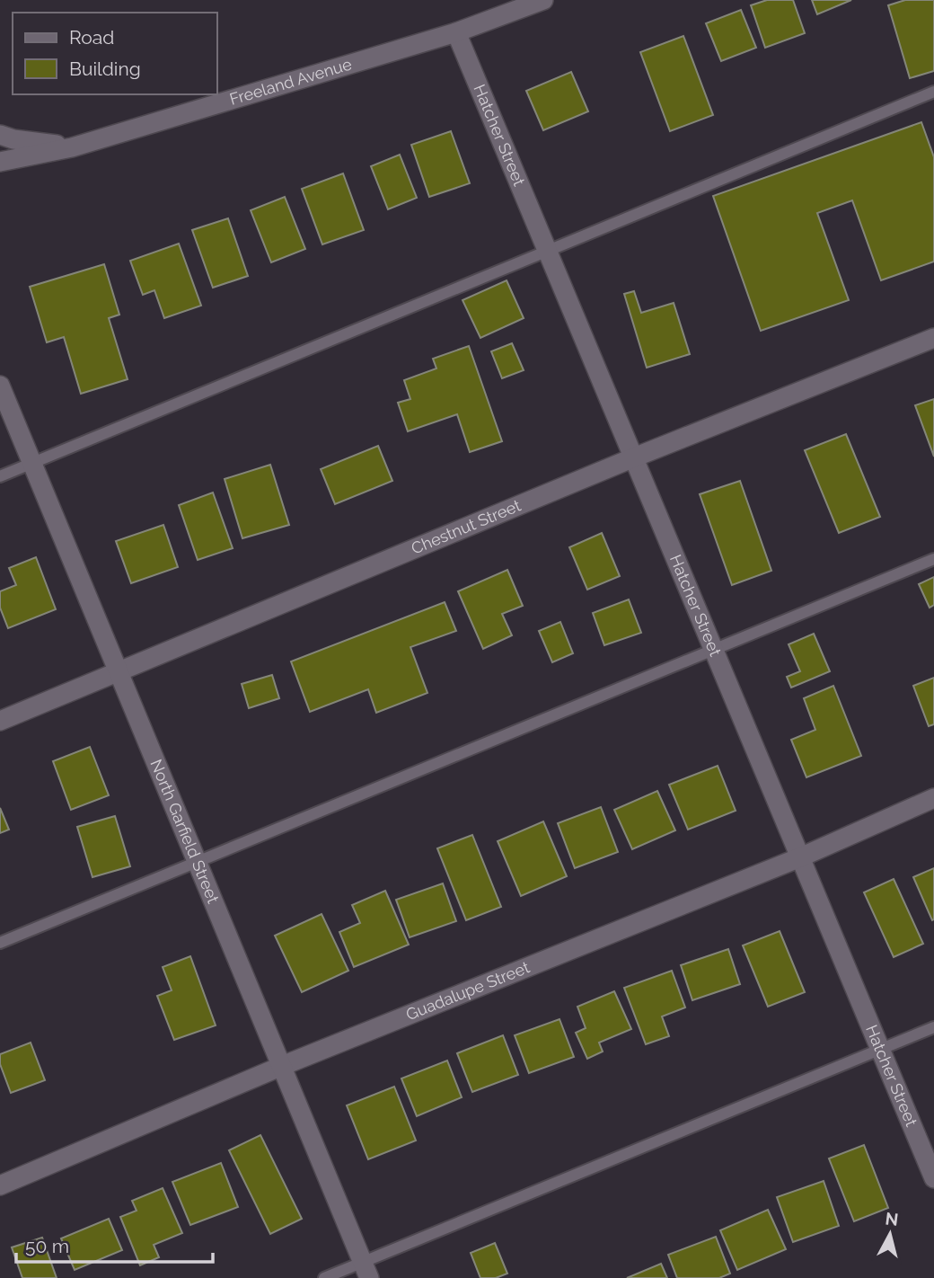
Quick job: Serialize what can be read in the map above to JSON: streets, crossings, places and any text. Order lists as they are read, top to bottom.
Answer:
{
  "streets": {
    "street": [
      "Freeland Avenue",
      "Hatcher Street",
      "Chestnut Street",
      "North Garfield Street",
      "Guadalupe Street"
    ]
  },
  "crossings": [
    ["Freeland Avenue", "Hatcher Street"],
    ["Hatcher Street", "Chestnut Street"],
    ["Hatcher Street", "Guadalupe Street"],
    ["Chestnut Street", "North Garfield Street"],
    ["North Garfield Street", "Guadalupe Street"]
  ],
  "legend": ["Road", "Building"],
  "scale_bar": "50 m",
  "north": "top"
}
